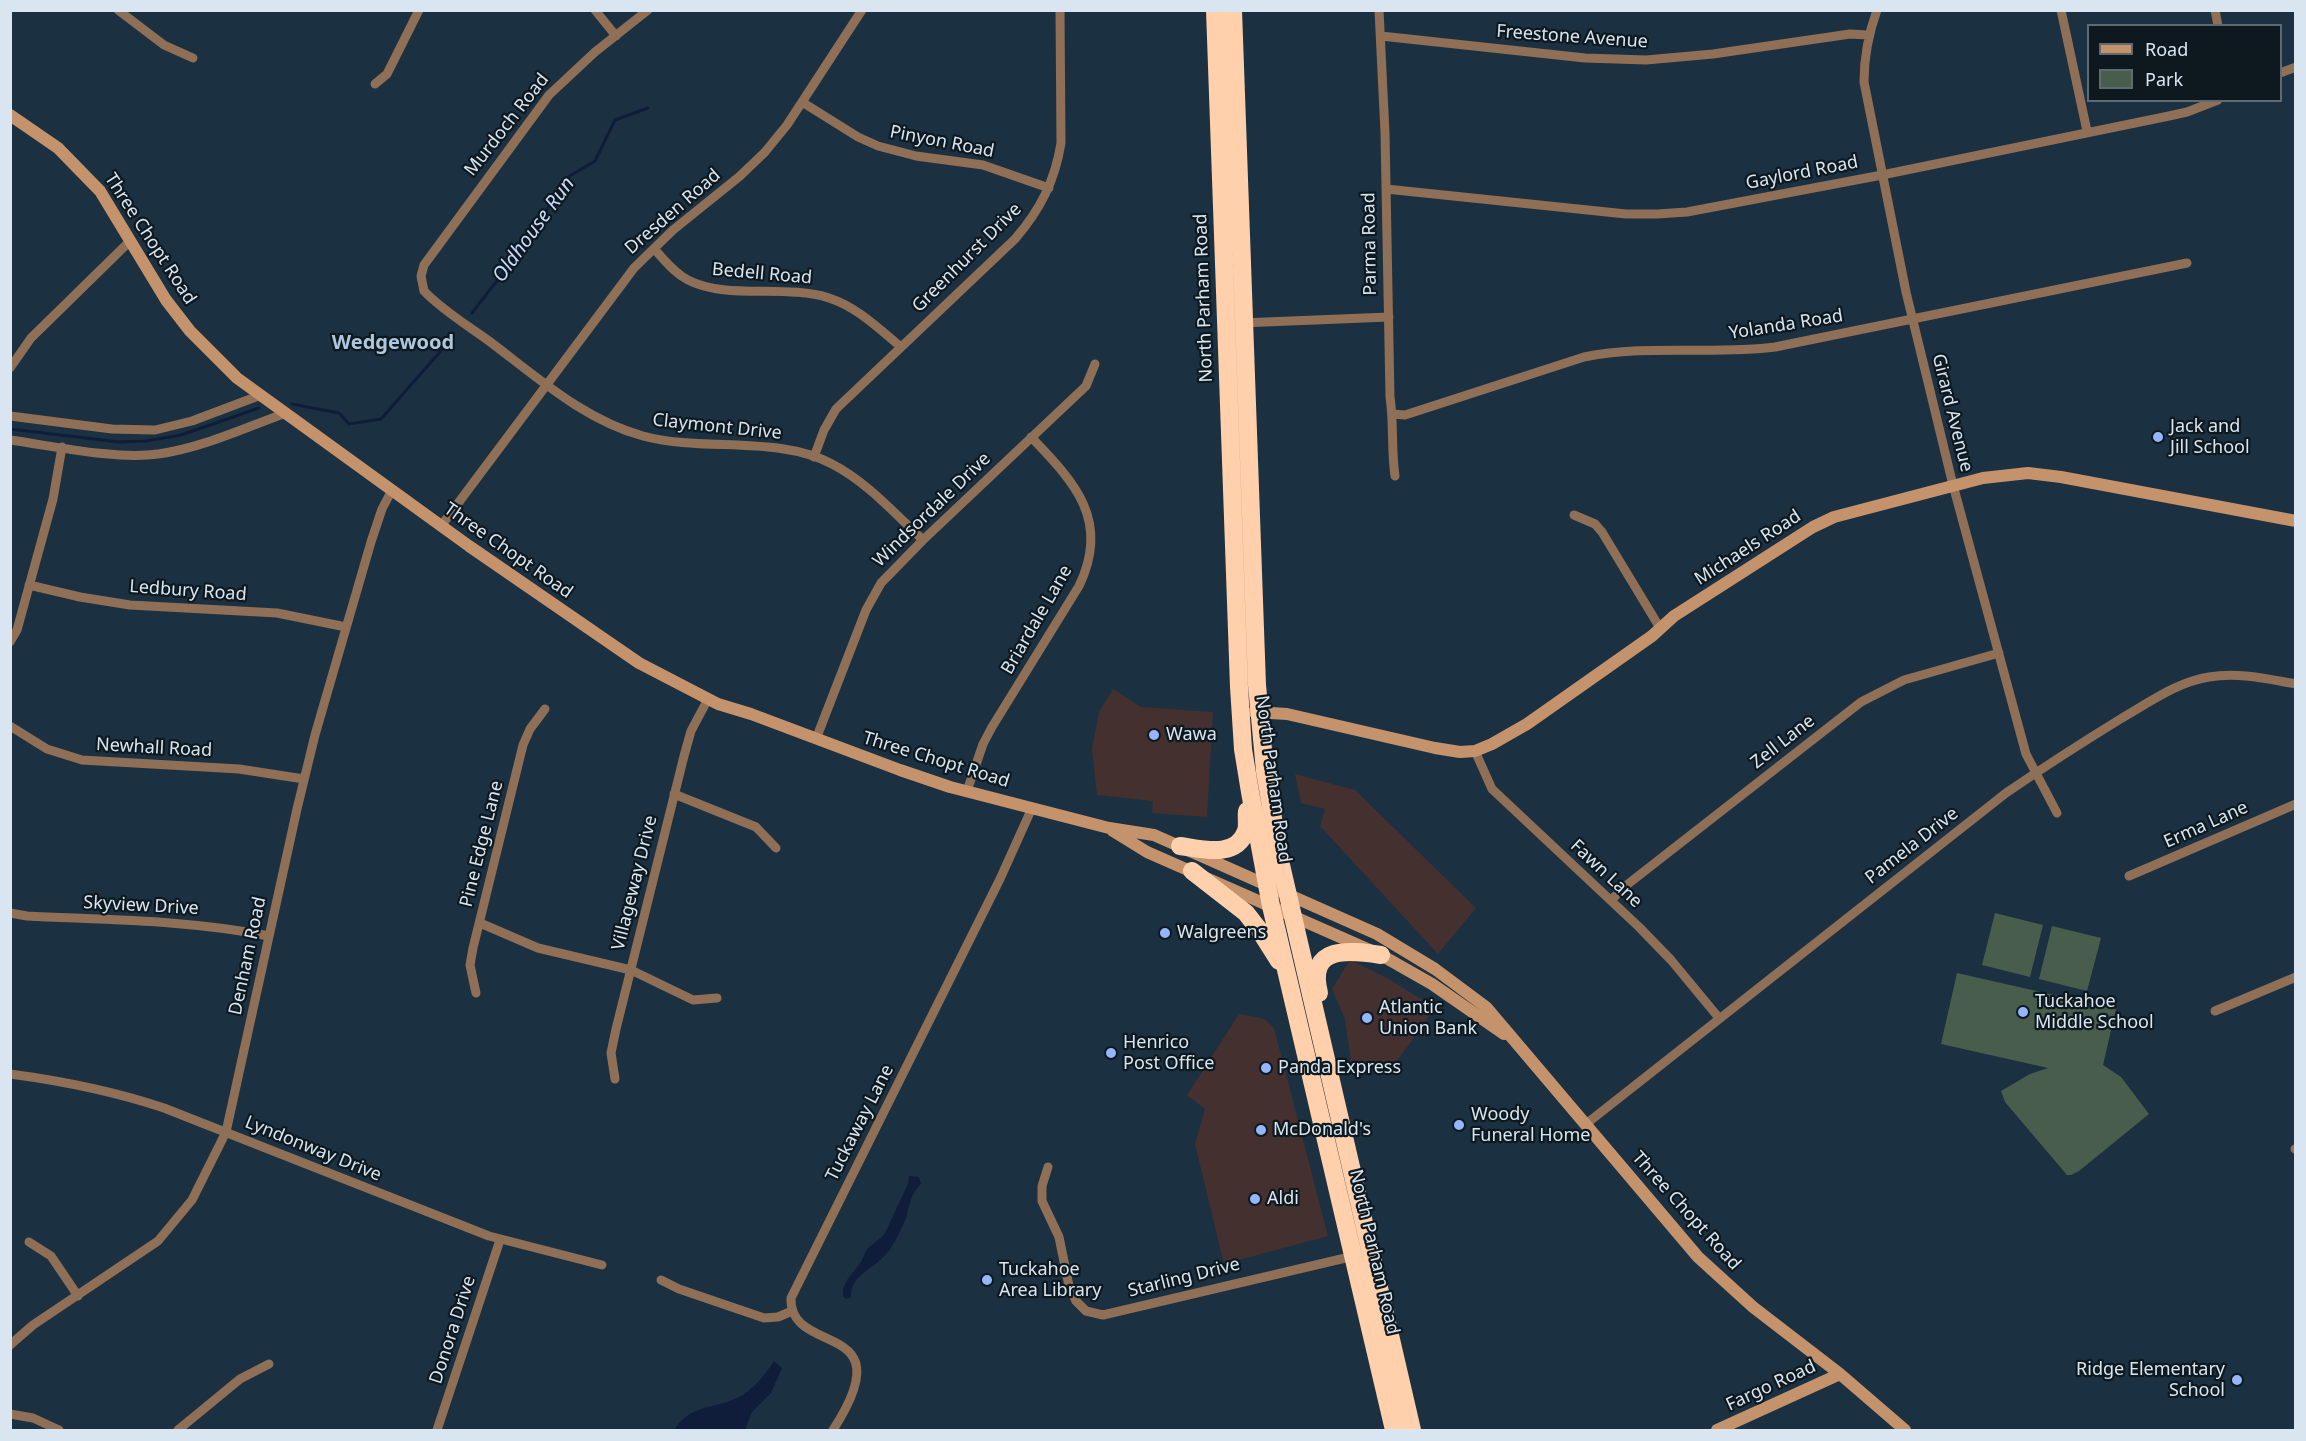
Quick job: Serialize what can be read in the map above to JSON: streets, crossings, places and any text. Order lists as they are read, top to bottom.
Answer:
{
  "streets": {
    "highway": ["North Parham Road"],
    "main road": ["Three Chopt Road", "Michaels Road", "Fargo Road"],
    "street": [
      "Freestone Avenue",
      "Murdoch Road",
      "Pinyon Road",
      "Gaylord Road",
      "Dresden Road",
      "Parma Road",
      "Greenhurst Drive",
      "Bedell Road",
      "Yolanda Road",
      "Girard Avenue",
      "Claymont Drive",
      "Windsordale Drive",
      "Ledbury Road",
      "Briardale Lane",
      "Zell Lane",
      "Newhall Road",
      "Erma Lane",
      "Pine Edge Lane",
      "Pamela Drive",
      "Fawn Lane",
      "Villageway Drive",
      "Skyview Drive",
      "Denham Road",
      "Tuckaway Lane",
      "Lyndonway Drive",
      "Starling Drive",
      "Donora Drive"
    ]
  },
  "crossings": [
    ["Freestone Avenue", "Parma Road"],
    ["Freestone Avenue", "Girard Avenue"],
    ["Murdoch Road", "Claymont Drive"],
    ["Pinyon Road", "Dresden Road"],
    ["Pinyon Road", "Greenhurst Drive"],
    ["Gaylord Road", "Parma Road"],
    ["Gaylord Road", "Girard Avenue"],
    ["Dresden Road", "Three Chopt Road"],
    ["Dresden Road", "Bedell Road"],
    ["Dresden Road", "Claymont Drive"],
    ["Three Chopt Road", "North Parham Road"],
    ["Three Chopt Road", "Windsordale Drive"],
    ["Three Chopt Road", "Briardale Lane"],
    ["Three Chopt Road", "Pamela Drive"],
    ["Three Chopt Road", "Villageway Drive"],
    ["Three Chopt Road", "Denham Road"],
    ["Three Chopt Road", "Tuckaway Lane"],
    ["Three Chopt Road", "Fargo Road"],
    ["Parma Road", "Yolanda Road"],
    ["Greenhurst Drive", "Bedell Road"],
    ["Greenhurst Drive", "Claymont Drive"],
    ["North Parham Road", "Michaels Road"],
    ["North Parham Road", "Starling Drive"],
    ["Yolanda Road", "Girard Avenue"],
    ["Girard Avenue", "Michaels Road"],
    ["Girard Avenue", "Zell Lane"],
    ["Girard Avenue", "Pamela Drive"],
    ["Claymont Drive", "Windsordale Drive"],
    ["Windsordale Drive", "Briardale Lane"],
    ["Michaels Road", "Fawn Lane"],
    ["Ledbury Road", "Denham Road"],
    ["Zell Lane", "Fawn Lane"],
    ["Newhall Road", "Denham Road"],
    ["Pamela Drive", "Fawn Lane"],
    ["Skyview Drive", "Denham Road"],
    ["Denham Road", "Lyndonway Drive"],
    ["Lyndonway Drive", "Donora Drive"]
  ],
  "districts": ["Wedgewood"],
  "water": ["Oldhouse Run"],
  "places": [
    "Jack and Jill School",
    "Wawa",
    "Walgreens",
    "Tuckahoe Middle School",
    "Atlantic Union Bank",
    "Henrico Post Office",
    "Panda Express",
    "Woody Funeral Home",
    "McDonald's",
    "Aldi",
    "Tuckahoe Area Library",
    "Ridge Elementary School"
  ],
  "legend": ["Road", "Park"]
}
